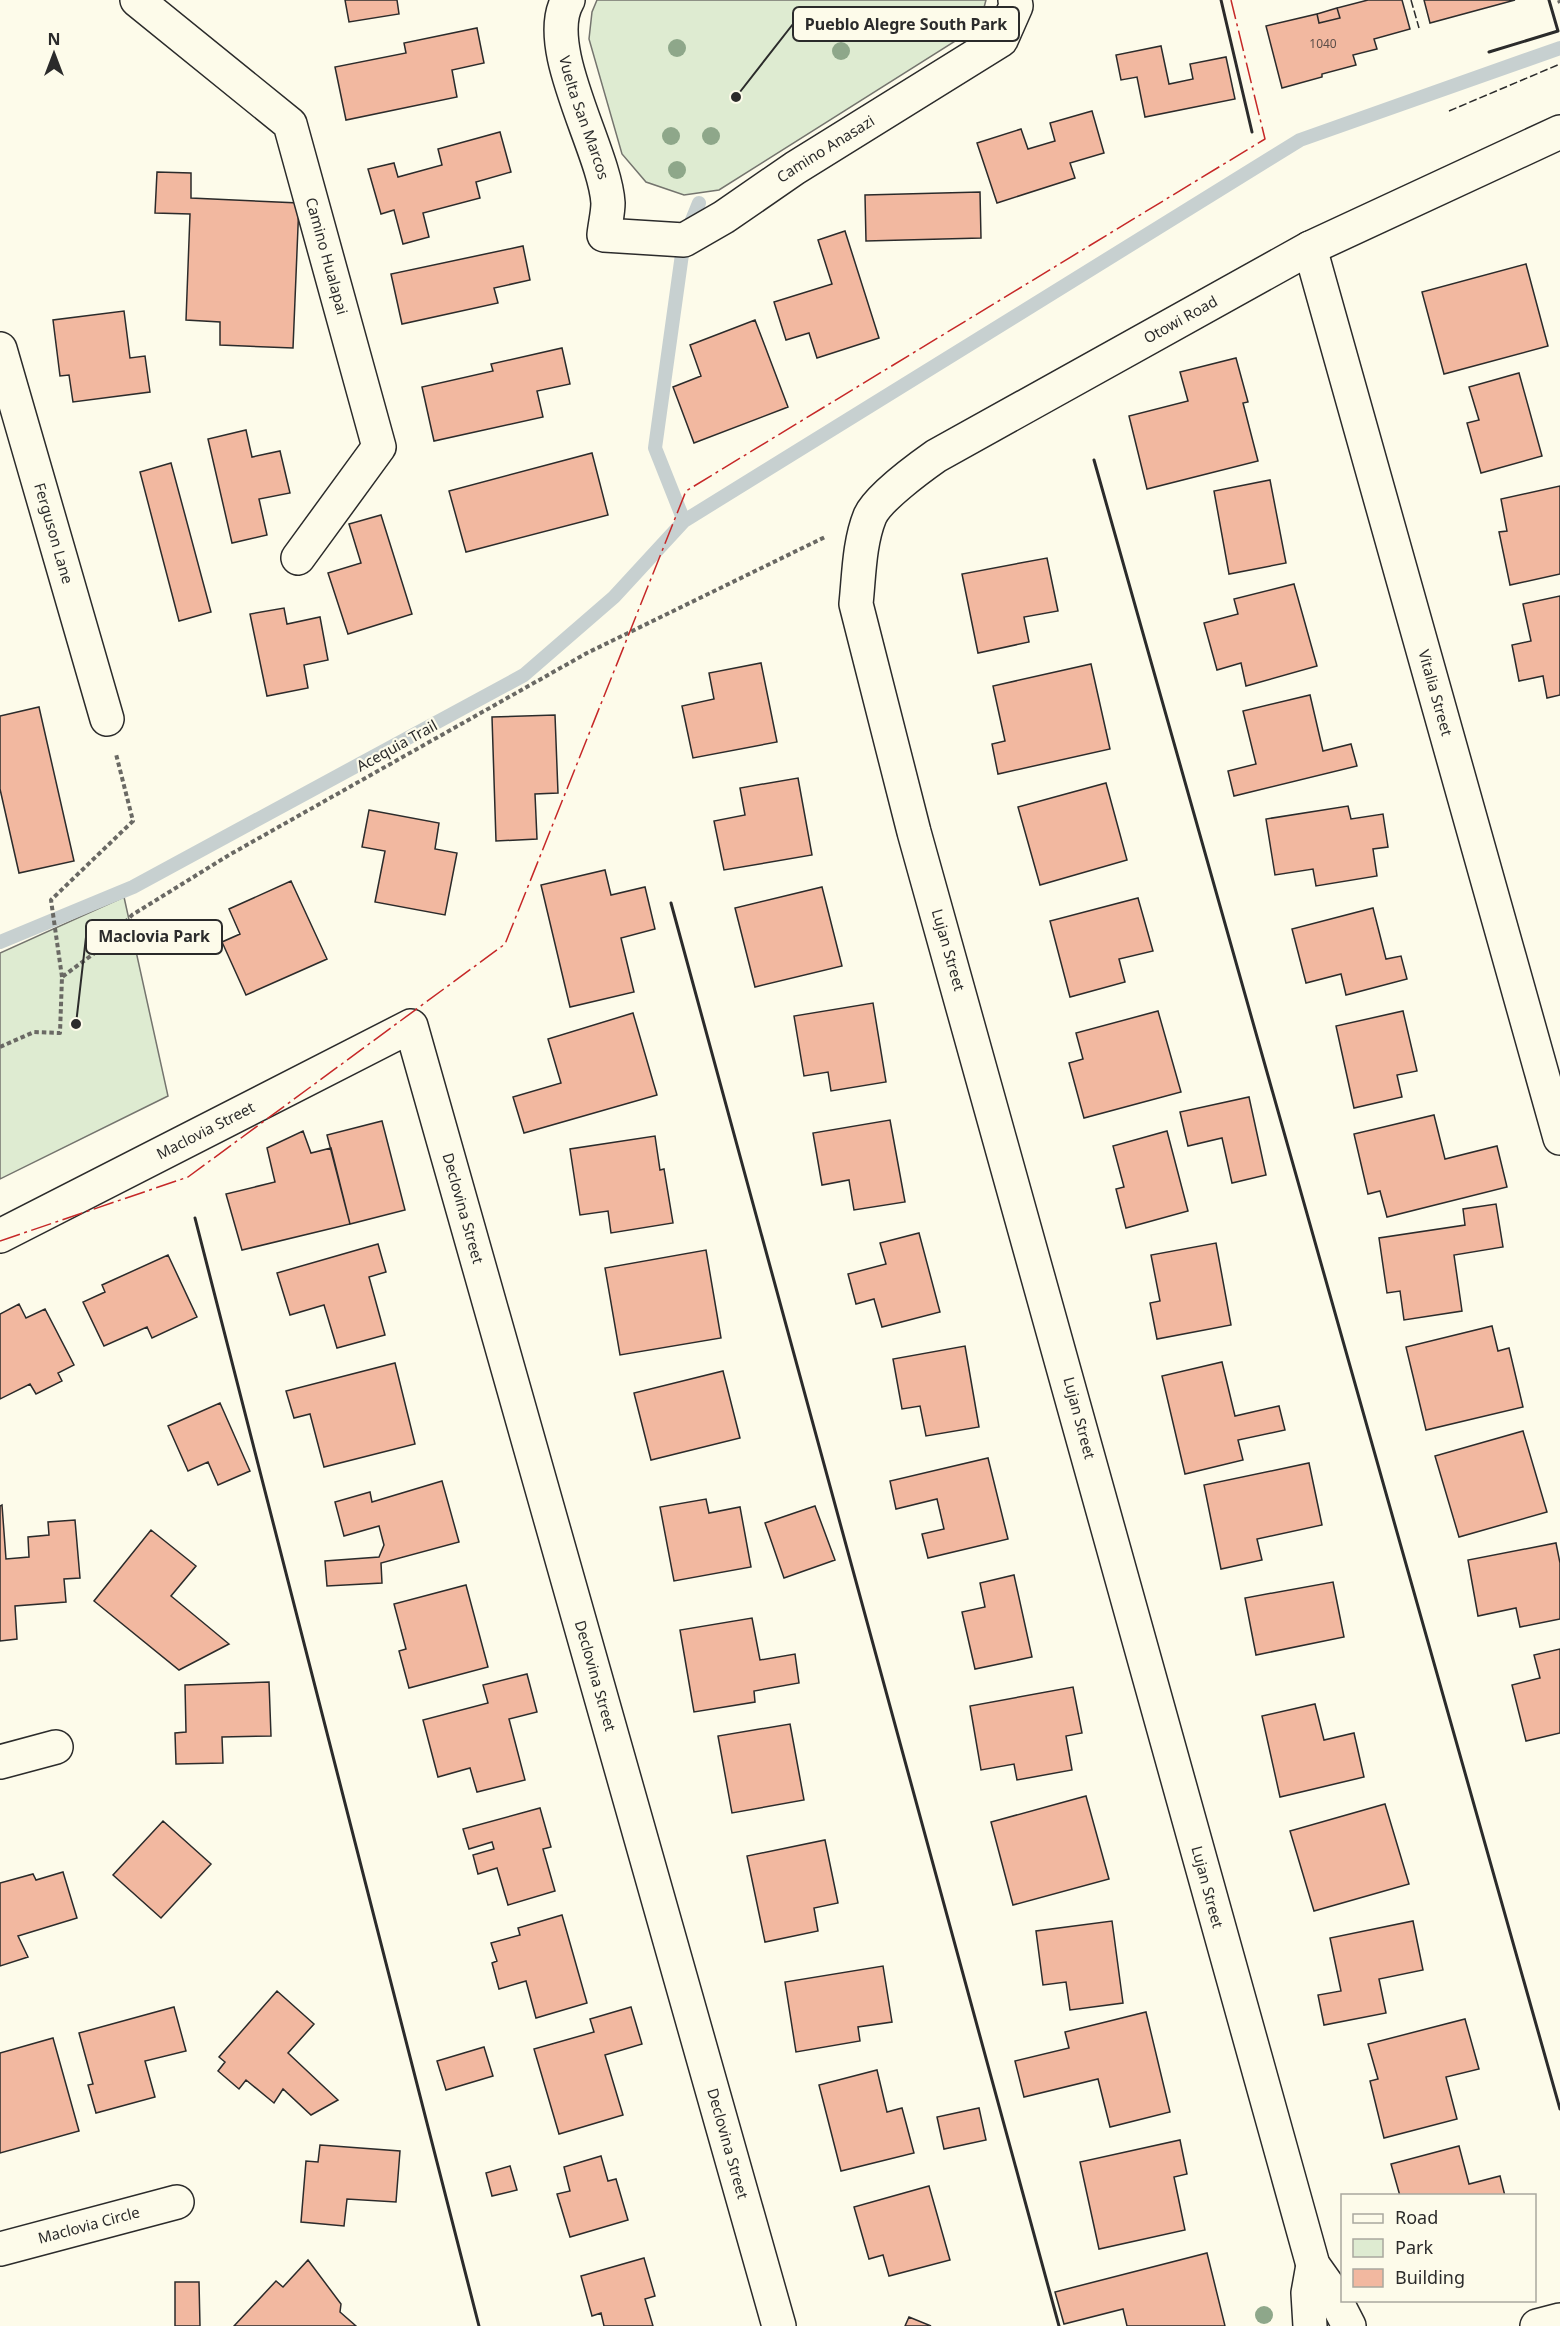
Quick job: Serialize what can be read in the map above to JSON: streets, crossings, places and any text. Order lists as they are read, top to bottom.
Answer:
{
  "streets": {
    "street": [
      "Vuelta San Marcos",
      "Camino Anasazi",
      "Camino Hualapai",
      "Otowi Road",
      "Ferguson Lane",
      "Vitalia Street",
      "Lujan Street",
      "Maclovia Street",
      "Declovina Street",
      "Maclovia Circle"
    ],
    "path": ["Acequia Trail"]
  },
  "crossings": [
    ["Vuelta San Marcos", "Camino Anasazi"],
    ["Otowi Road", "Vitalia Street"],
    ["Otowi Road", "Acequia Trail"],
    ["Otowi Road", "Lujan Street"],
    ["Maclovia Street", "Declovina Street"]
  ],
  "places": ["Pueblo Alegre South Park", "Maclovia Park"],
  "house_numbers": ["1040"],
  "legend": ["Road", "Park", "Building"],
  "north": "top"
}
